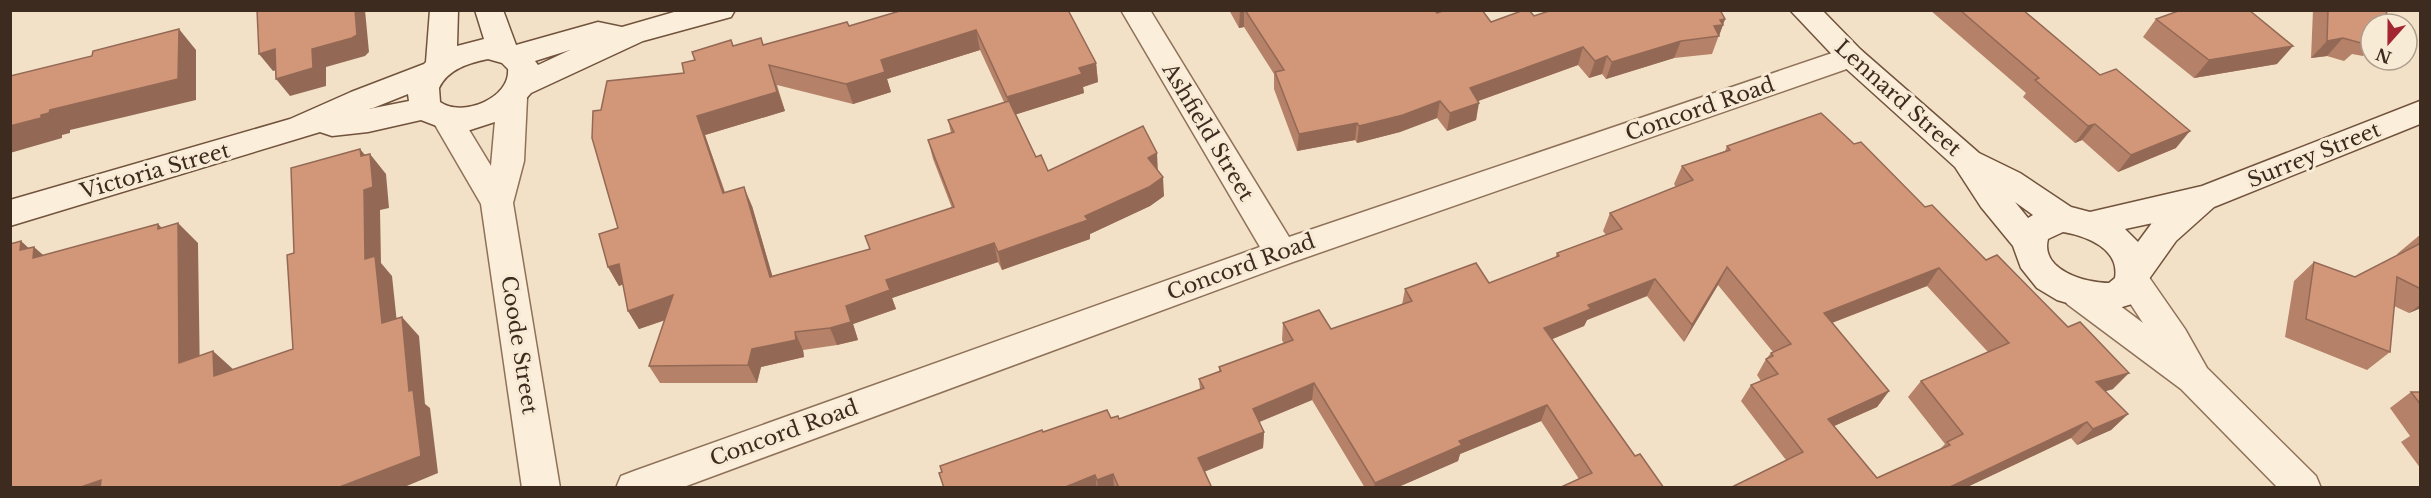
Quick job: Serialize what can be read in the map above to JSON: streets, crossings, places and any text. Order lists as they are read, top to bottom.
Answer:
{
  "streets": {
    "street": [
      "Lennard Street",
      "Concord Road",
      "Ashfield Street",
      "Surrey Street",
      "Victoria Street",
      "Coode Street"
    ]
  },
  "crossings": [
    ["Lennard Street", "Concord Road"],
    ["Lennard Street", "Surrey Street"],
    ["Concord Road", "Ashfield Street"],
    ["Victoria Street", "Coode Street"]
  ],
  "north": "bottom"
}
